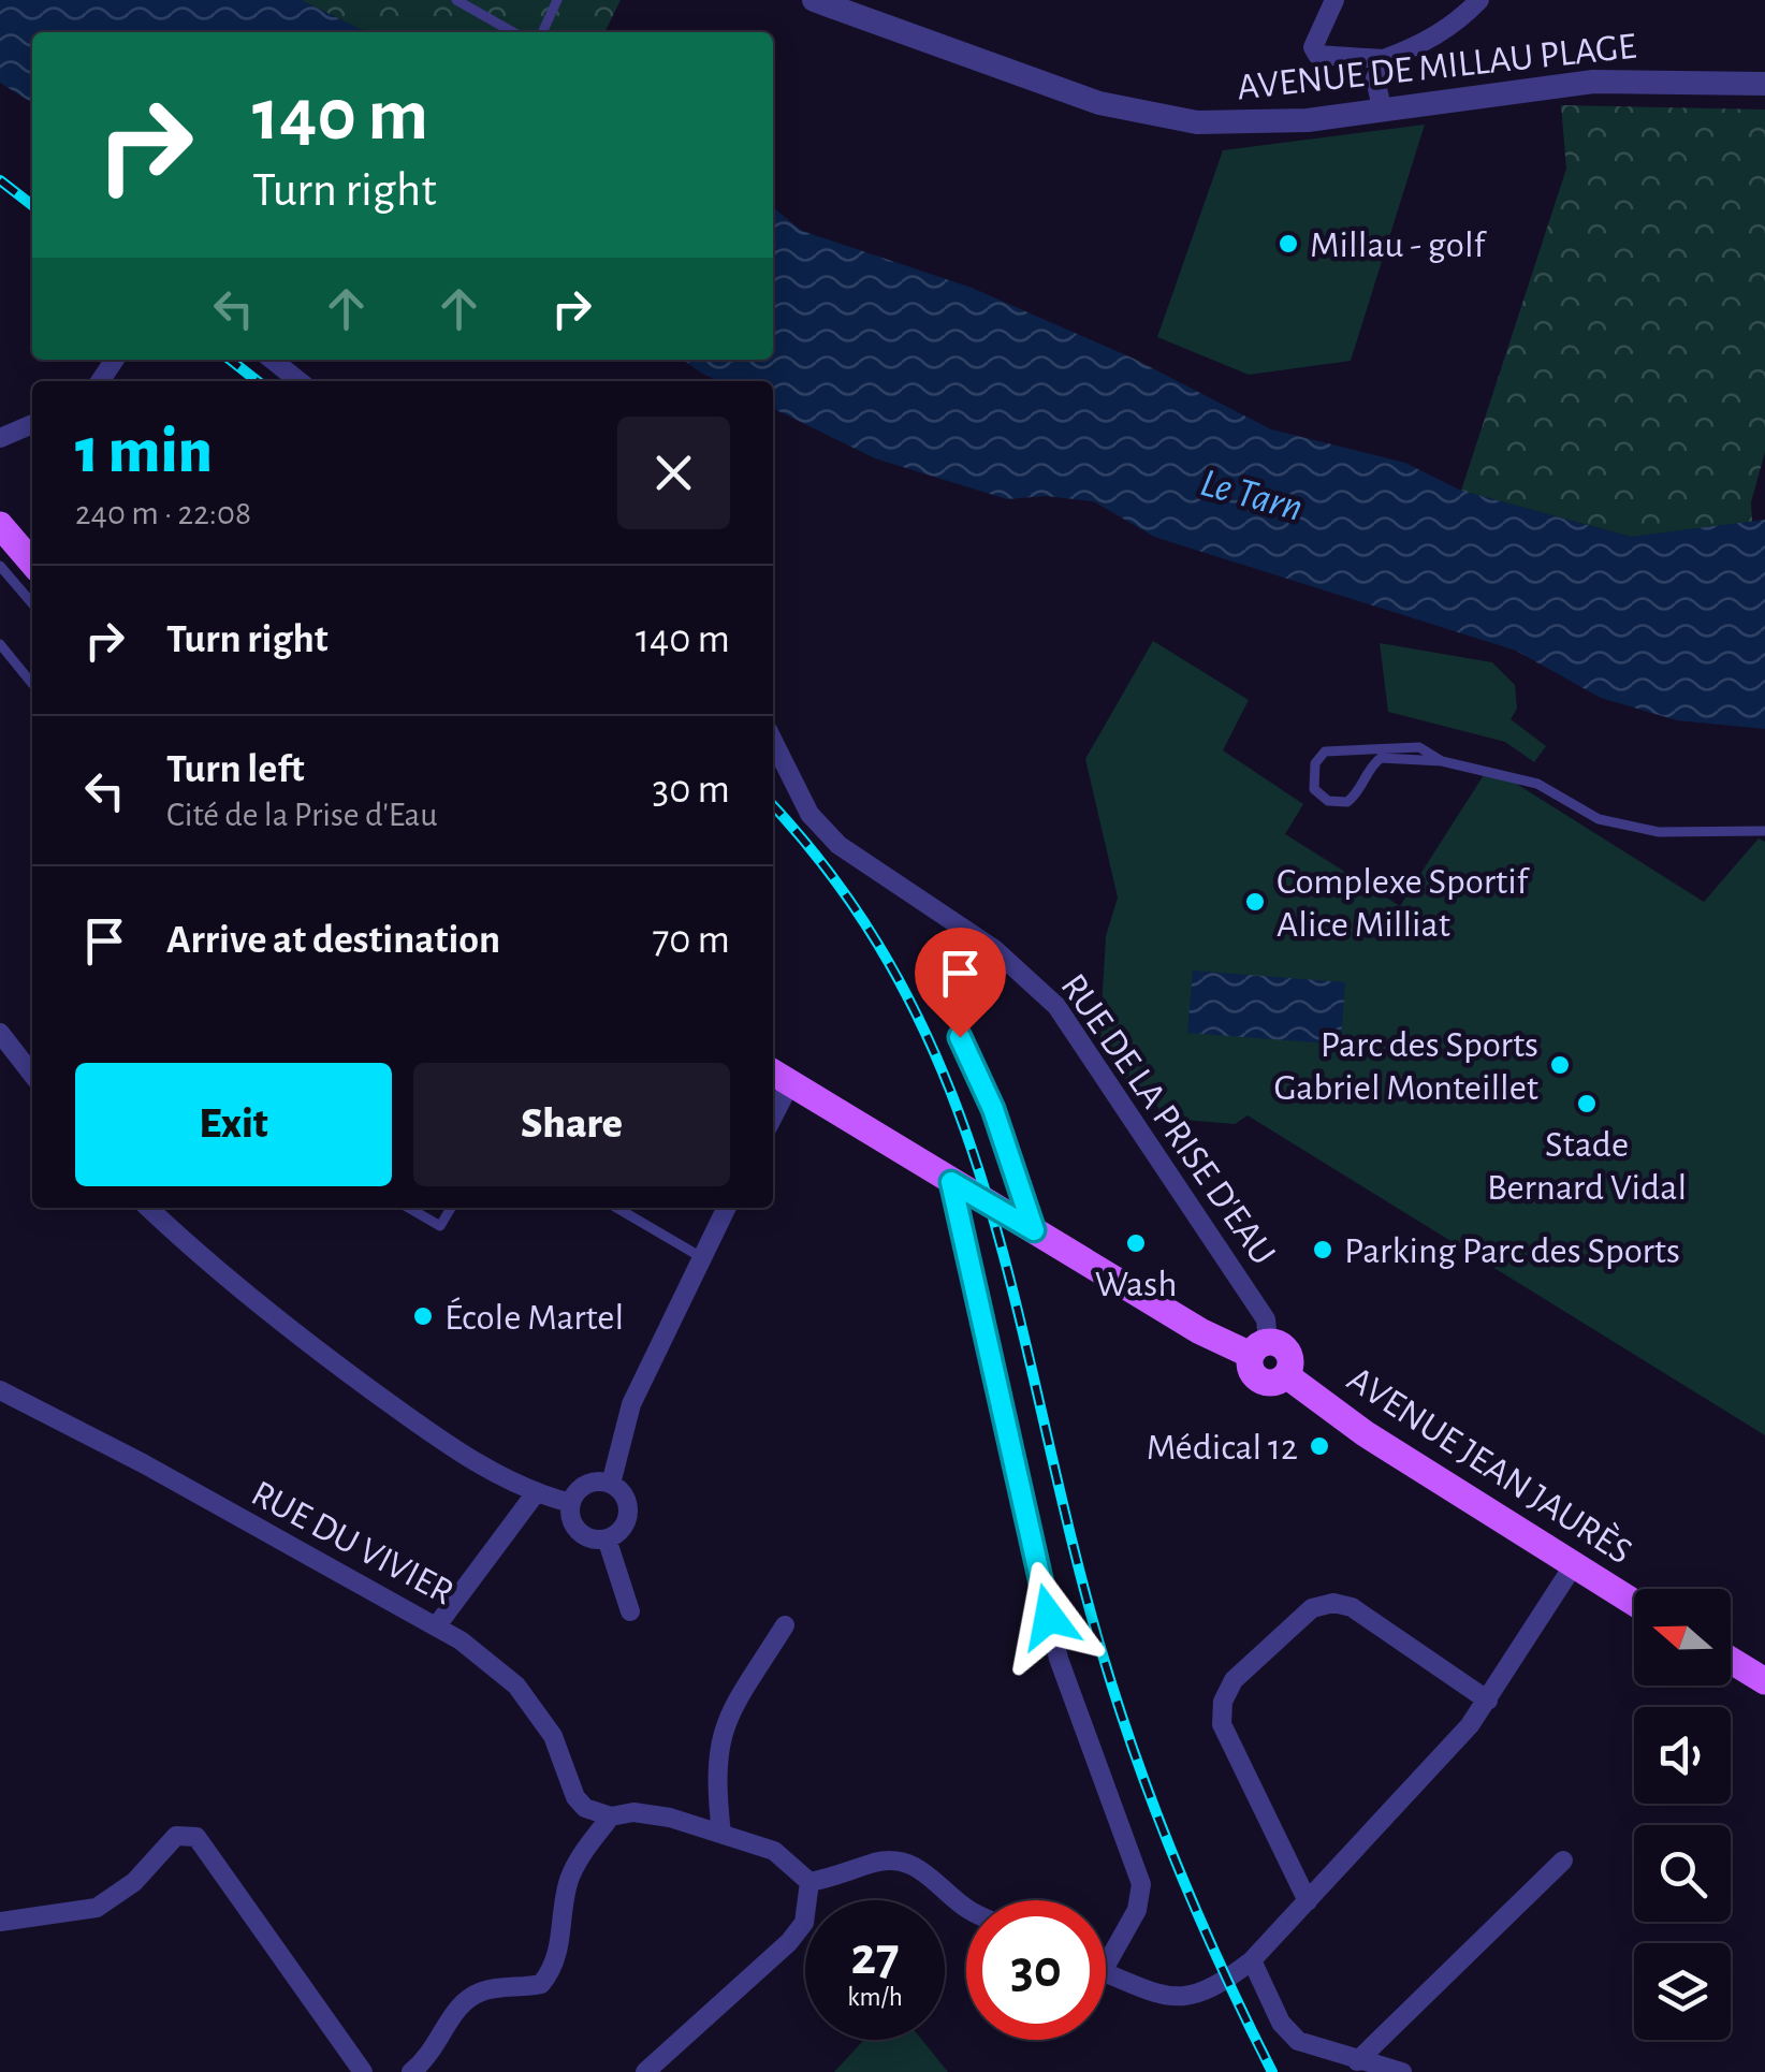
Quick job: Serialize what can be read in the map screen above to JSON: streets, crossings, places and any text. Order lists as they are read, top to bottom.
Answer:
{
  "streets": {
    "main road": ["AVENUE JEAN JAURÈS"],
    "street": ["AVENUE DE MILLAU PLAGE", "RUE DE LA PRISE D'EAU", "RUE DU VIVIER"]
  },
  "crossings": [
    ["RUE DE LA PRISE D'EAU", "AVENUE JEAN JAURÈS"]
  ],
  "water": ["Le Tarn"],
  "places": [
    "Millau - golf",
    "Complexe Sportif Alice Milliat",
    "Parc des Sports Gabriel Monteillet",
    "Stade Bernard Vidal",
    "Wash",
    "Parking Parc des Sports",
    "École Martel",
    "Médical 12"
  ],
  "north": "left",
  "page": {
    "turn": ["140 m", "Turn right"],
    "heading": ["1 min", "240 m · 22:08"],
    "list": [
      {
        "name": "Turn right",
        "value": "140 m"
      },
      {
        "name": "Turn left",
        "note": "Cité de la Prise d'Eau",
        "value": "30 m"
      },
      {
        "name": "Arrive at destination",
        "value": "70 m"
      }
    ],
    "buttons": ["Exit", "Share"],
    "speed": "27 km/h",
    "limit": "30"
  }
}
